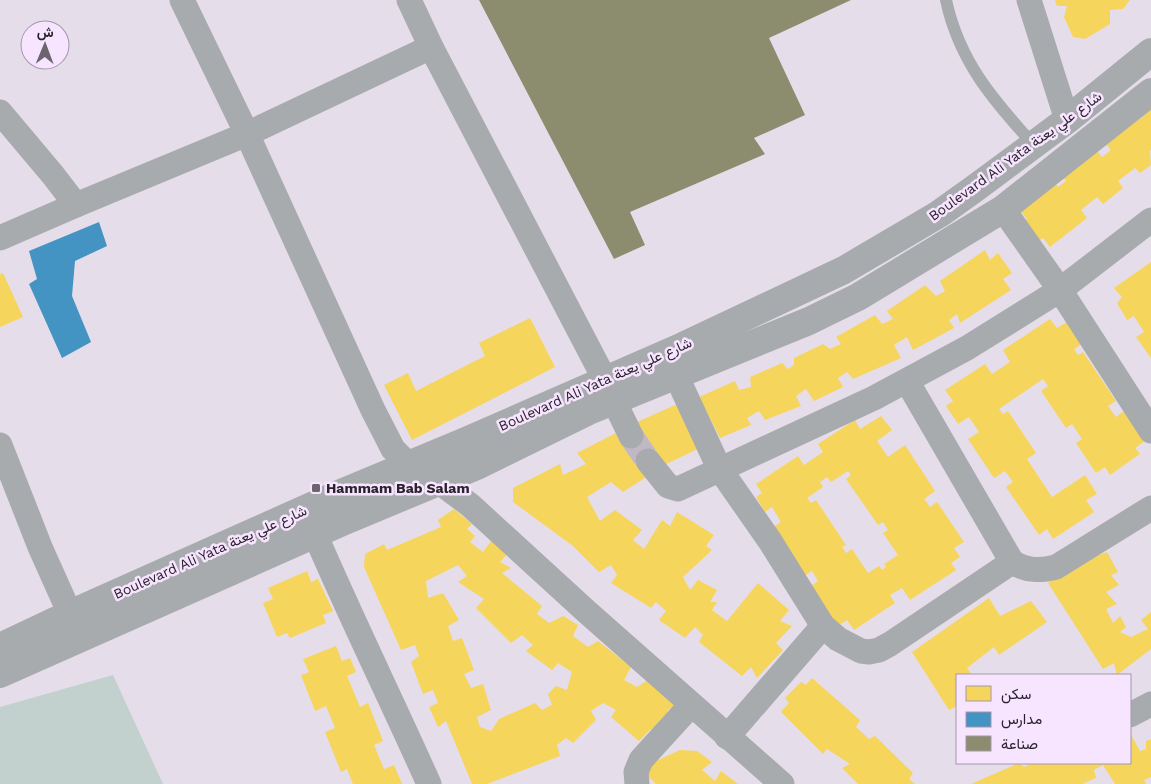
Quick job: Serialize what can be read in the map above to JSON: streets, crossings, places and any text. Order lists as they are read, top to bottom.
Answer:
{
  "streets": {
    "street": ["Boulevard Ali Yata شارع علي يعتة"]
  },
  "places": {
    "transit": ["Hammam Bab Salam"]
  },
  "legend": ["سكن", "مدارس", "صناعة"],
  "north": "top"
}
